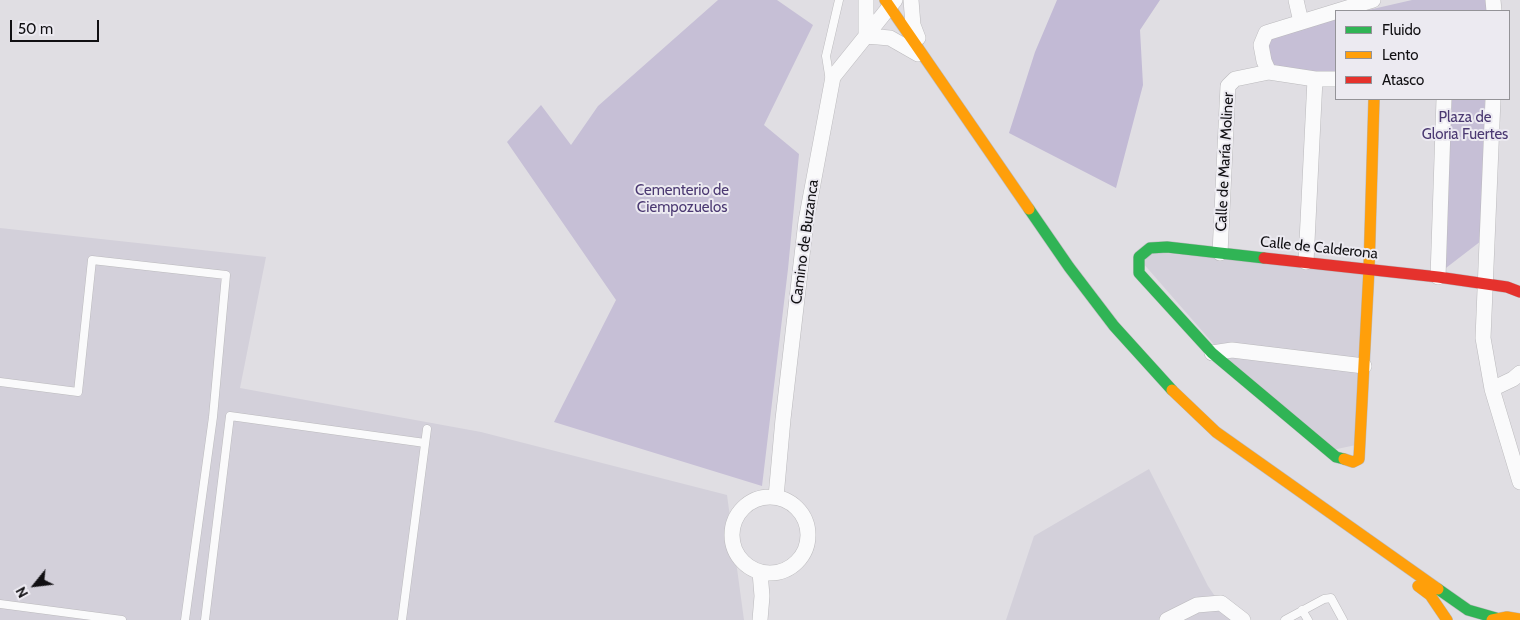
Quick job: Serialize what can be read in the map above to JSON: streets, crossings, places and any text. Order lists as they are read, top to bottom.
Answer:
{
  "streets": {
    "street": ["Calle de María Moliner", "Camino de Buzanca", "Calle de Calderona"]
  },
  "crossings": [
    ["Calle de María Moliner", "Calle de Calderona"]
  ],
  "parks": ["Plaza de Gloria Fuertes", "Cementerio de Ciempozuelos"],
  "legend": ["Fluido", "Lento", "Atasco"],
  "scale_bar": "50 m",
  "north": "bottom left"
}
